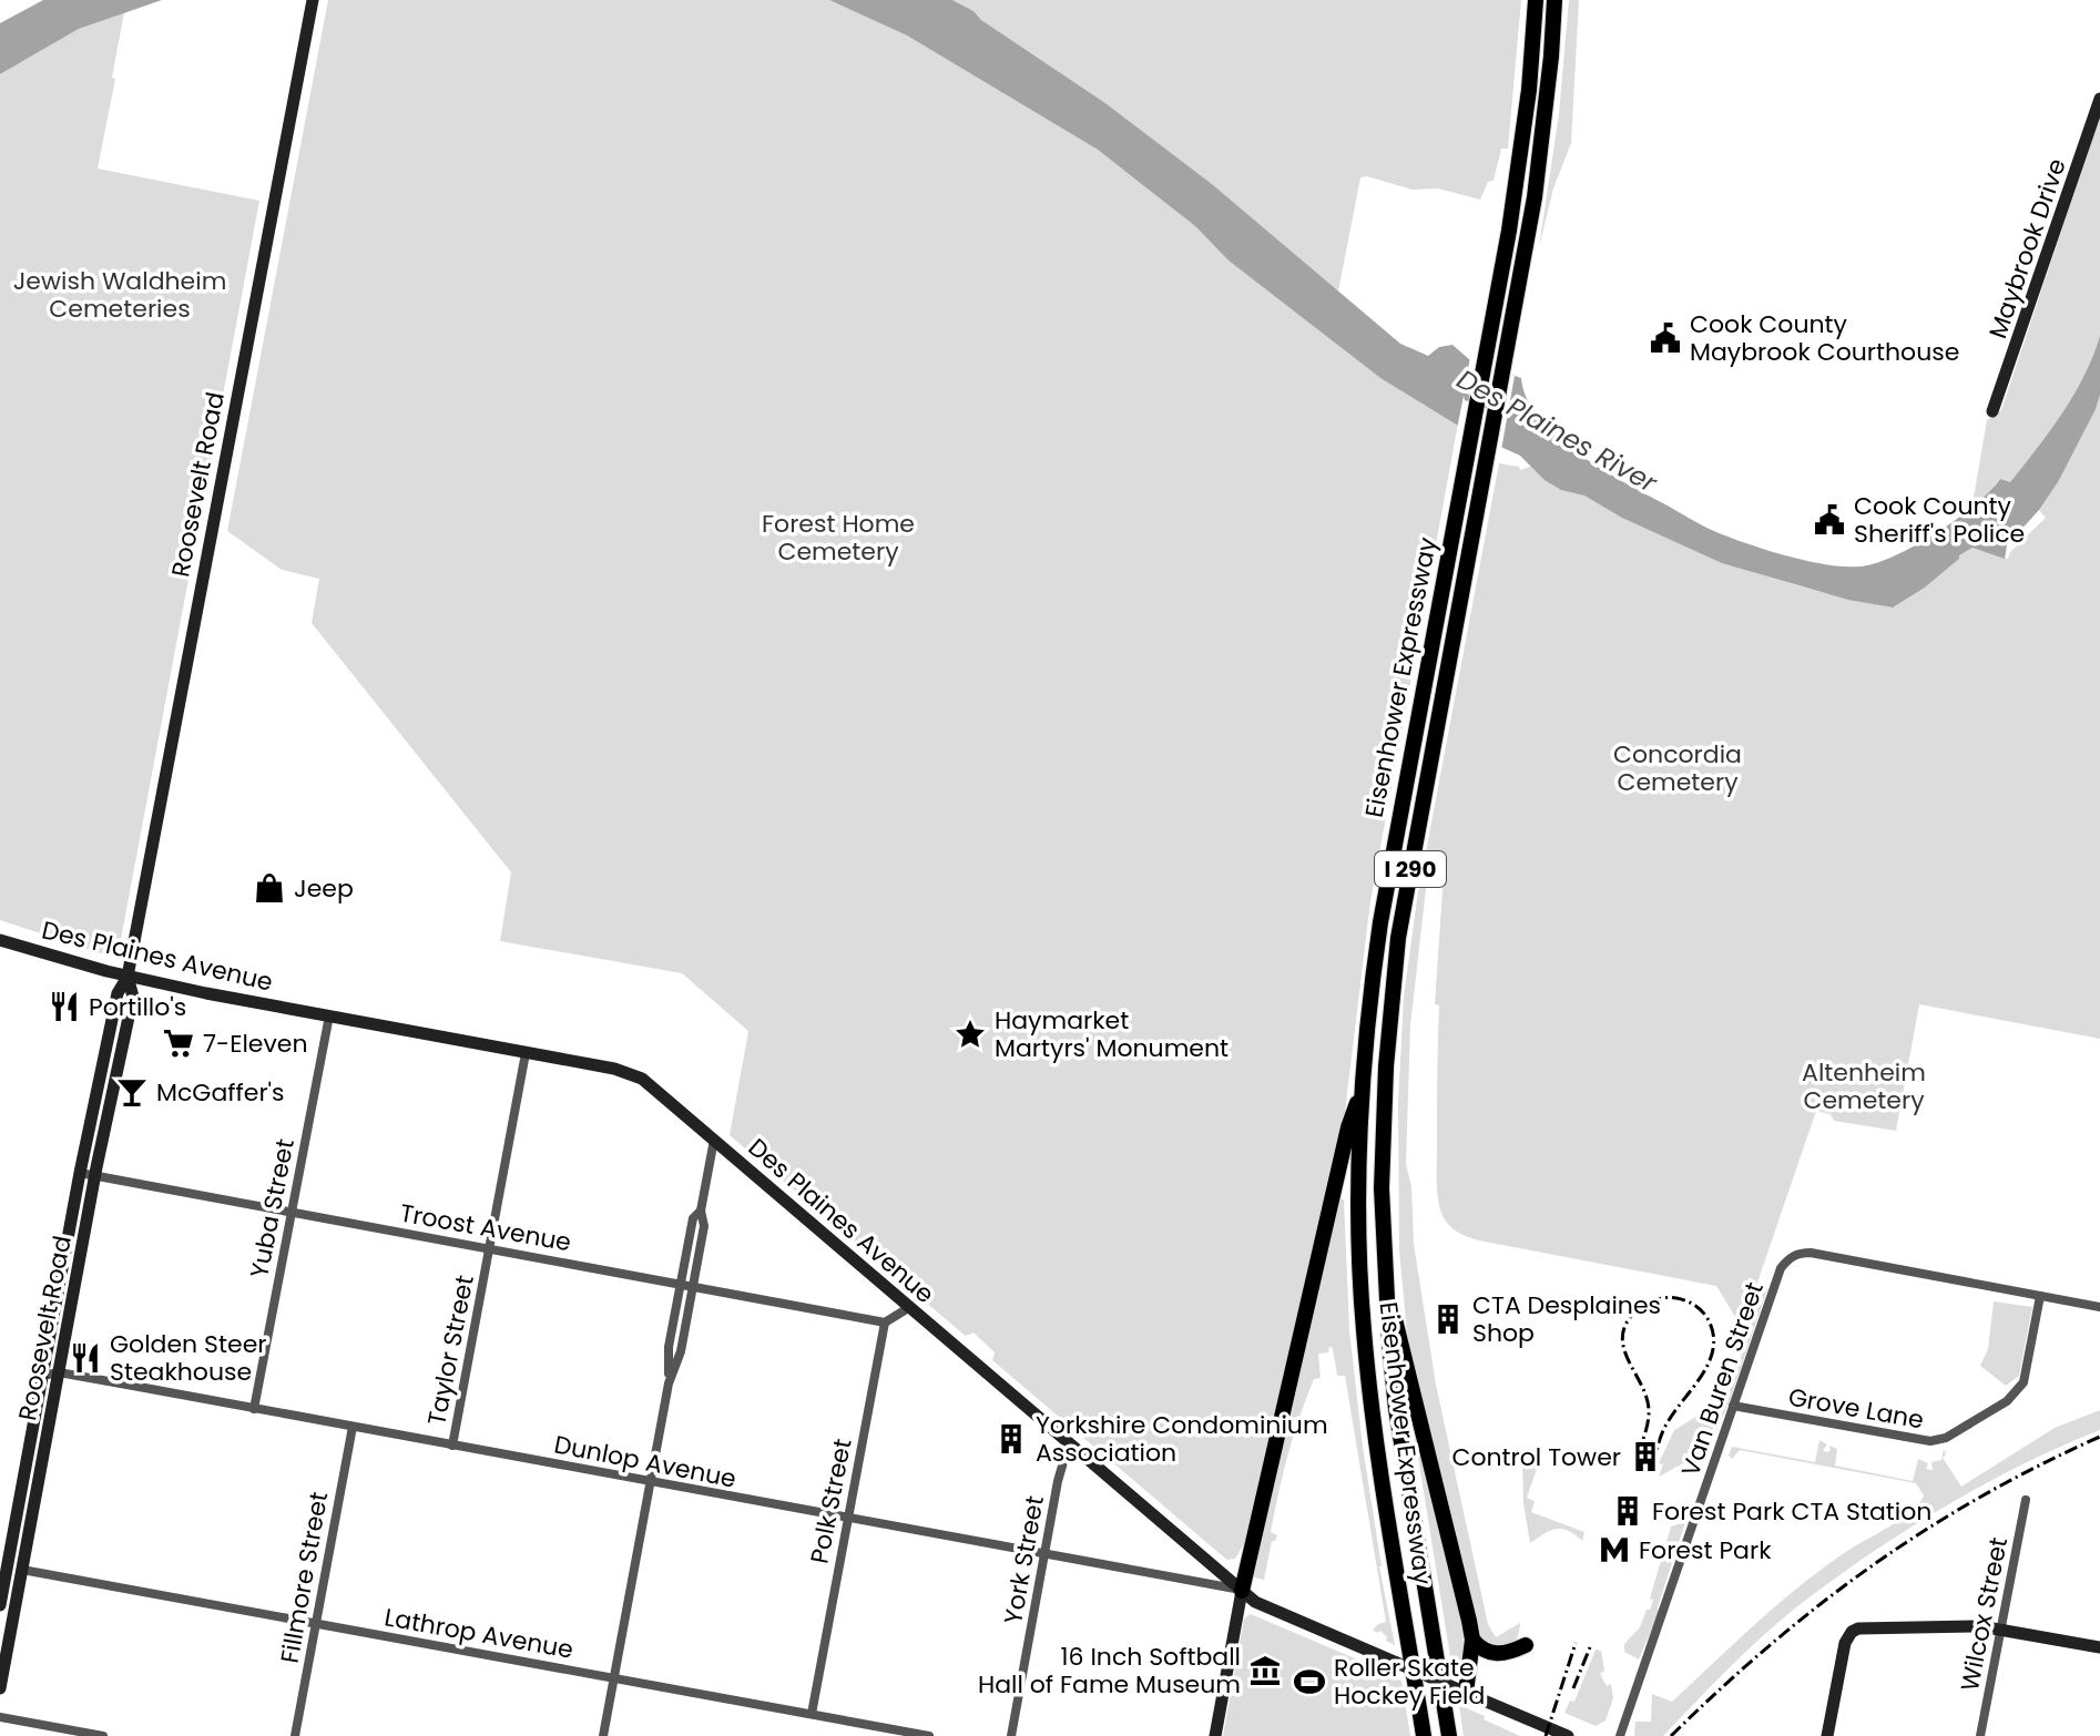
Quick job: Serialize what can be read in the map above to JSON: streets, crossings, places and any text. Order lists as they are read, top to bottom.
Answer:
{
  "streets": {
    "highway": ["Eisenhower Expressway", "I 290"],
    "main road": ["Maybrook Drive", "Roosevelt Road", "Des Plaines Avenue"],
    "street": [
      "Yuba Street",
      "Troost Avenue",
      "Taylor Street",
      "Van Buren Street",
      "Grove Lane",
      "Dunlop Avenue",
      "Polk Street",
      "York Street",
      "Fillmore Street",
      "Wilcox Street",
      "Lathrop Avenue"
    ]
  },
  "crossings": [
    ["Roosevelt Road", "Des Plaines Avenue"],
    ["Roosevelt Road", "Troost Avenue"],
    ["Roosevelt Road", "Dunlop Avenue"],
    ["Roosevelt Road", "Lathrop Avenue"],
    ["Des Plaines Avenue", "Yuba Street"],
    ["Des Plaines Avenue", "Taylor Street"],
    ["Des Plaines Avenue", "Dunlop Avenue"],
    ["Des Plaines Avenue", "York Street"],
    ["Yuba Street", "Troost Avenue"],
    ["Yuba Street", "Dunlop Avenue"],
    ["Troost Avenue", "Taylor Street"],
    ["Troost Avenue", "Polk Street"],
    ["Taylor Street", "Dunlop Avenue"],
    ["Van Buren Street", "Grove Lane"],
    ["Dunlop Avenue", "Polk Street"],
    ["Dunlop Avenue", "York Street"],
    ["Dunlop Avenue", "Fillmore Street"],
    ["Polk Street", "Lathrop Avenue"],
    ["Fillmore Street", "Lathrop Avenue"]
  ],
  "water": ["Des Plaines River"],
  "parks": [
    "Jewish Waldheim Cemeteries",
    "Forest Home Cemetery",
    "Concordia Cemetery",
    "Altenheim Cemetery"
  ],
  "places": {
    "public building": ["Cook County Maybrook Courthouse", "Cook County Sheriff's Police"],
    "shop": ["Jeep"],
    "restaurant": ["Portillo's", "Golden Steer Steakhouse"],
    "place": ["Haymarket Martyrs' Monument"],
    "supermarket": ["7-Eleven"],
    "bar": ["McGaffer's"],
    "building": [
      "CTA Desplaines Shop",
      "Yorkshire Condominium Association",
      "Control Tower",
      "Forest Park CTA Station"
    ],
    "metro station": ["Forest Park"],
    "museum": ["16 Inch Softball Hall of Fame Museum"],
    "sports": ["Roller Skate Hockey Field"]
  }
}
